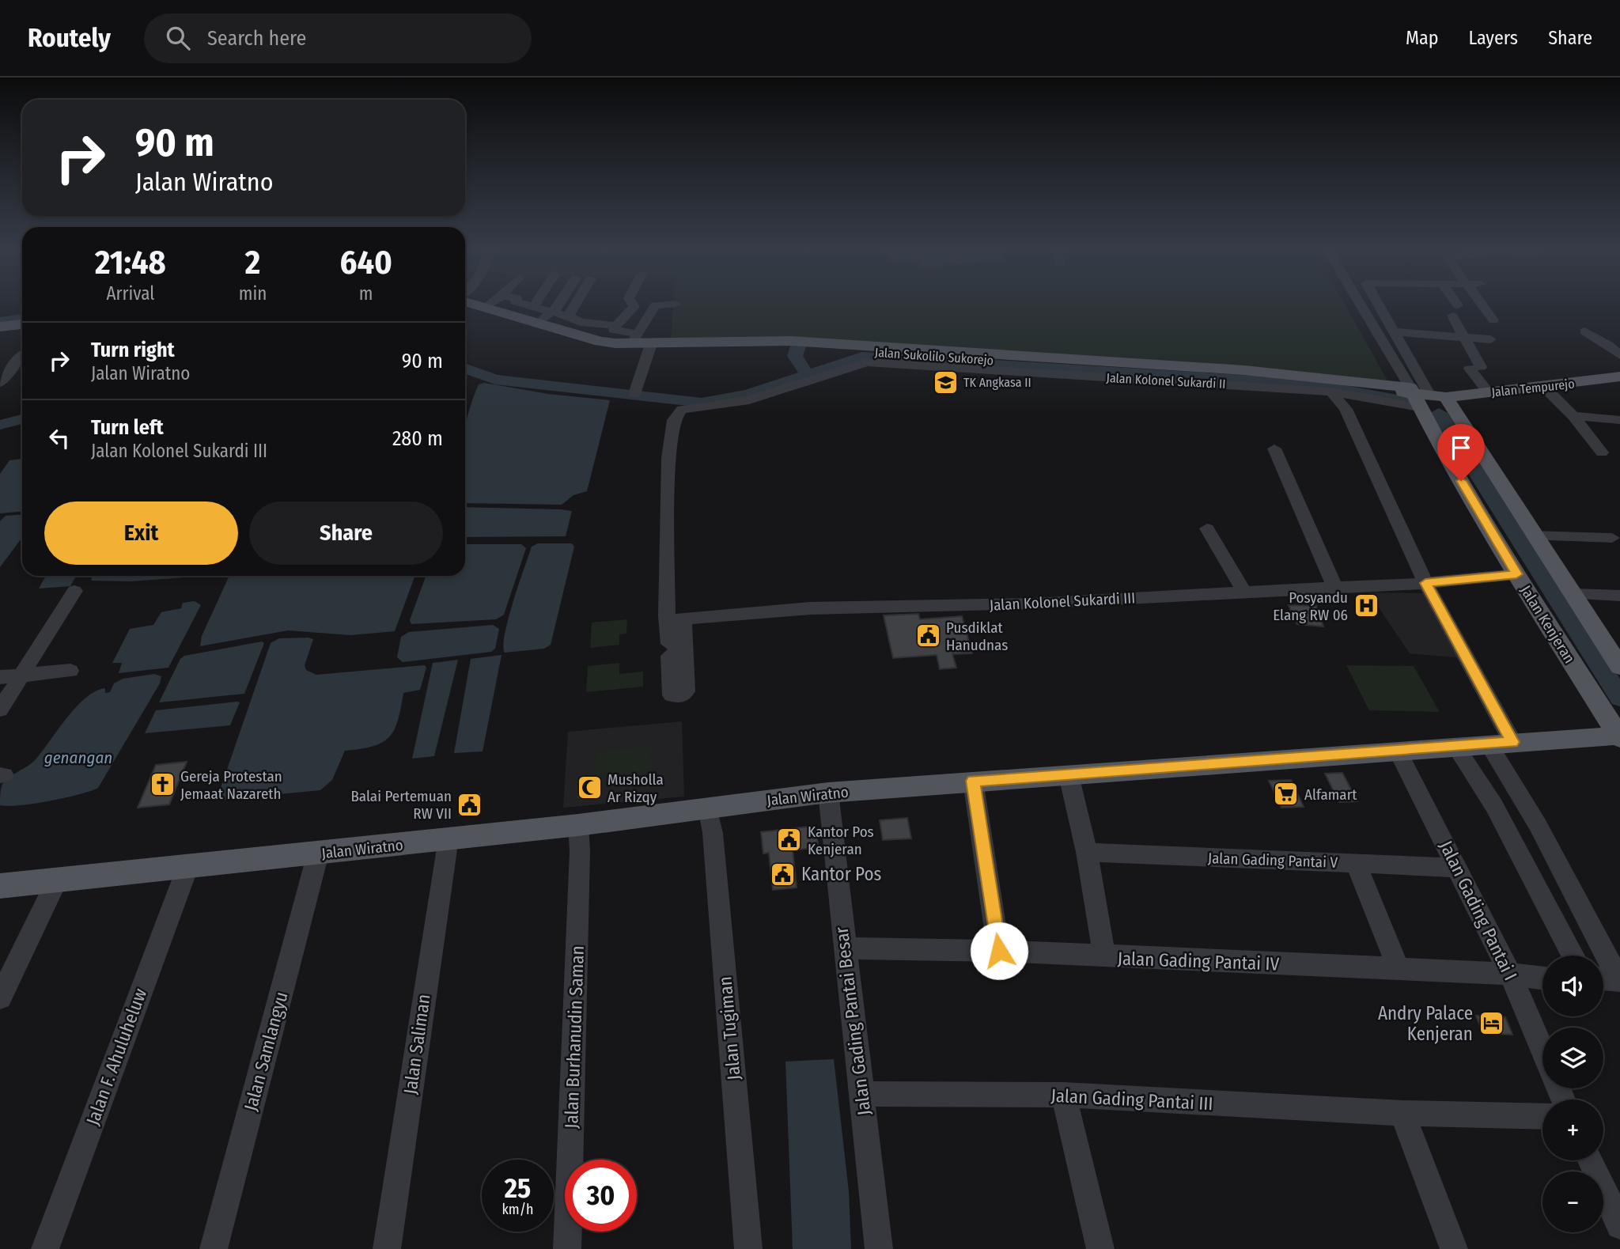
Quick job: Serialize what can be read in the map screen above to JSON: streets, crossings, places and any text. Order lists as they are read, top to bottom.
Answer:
{
  "streets": {
    "main road": [
      "Jalan Sukolilo Sukorejo",
      "Jalan Tempurejo",
      "Jalan Kenjeran",
      "Jalan Wiratno"
    ],
    "street": [
      "Jalan Kolonel Sukardi II",
      "Jalan Kolonel Sukardi III",
      "Jalan Gading Pantai V",
      "Jalan Gading Pantai I",
      "Jalan Gading Pantai IV",
      "Jalan Gading Pantai Besar",
      "Jalan Tugiman",
      "Jalan Burhanudin Saman",
      "Jalan Saliman",
      "Jalan Samlangyu",
      "Jalan F. Ahuluheluw",
      "Jalan Gading Pantai III"
    ]
  },
  "crossings": [
    ["Jalan Sukolilo Sukorejo", "Jalan Kolonel Sukardi II"],
    ["Jalan Sukolilo Sukorejo", "Jalan Tempurejo"],
    ["Jalan Sukolilo Sukorejo", "Jalan Kenjeran"],
    ["Jalan Kolonel Sukardi II", "Jalan Tempurejo"],
    ["Jalan Kolonel Sukardi II", "Jalan Kolonel Sukardi III"],
    ["Jalan Kolonel Sukardi II", "Jalan Kenjeran"],
    ["Jalan Tempurejo", "Jalan Kenjeran"],
    ["Jalan Kolonel Sukardi III", "Jalan Kenjeran"],
    ["Jalan Kenjeran", "Jalan Wiratno"],
    ["Jalan Wiratno", "Jalan Gading Pantai I"],
    ["Jalan Wiratno", "Jalan Gading Pantai Besar"],
    ["Jalan Wiratno", "Jalan Tugiman"],
    ["Jalan Wiratno", "Jalan Burhanudin Saman"],
    ["Jalan Wiratno", "Jalan Saliman"],
    ["Jalan Wiratno", "Jalan Samlangyu"],
    ["Jalan Wiratno", "Jalan F. Ahuluheluw"],
    ["Jalan Gading Pantai V", "Jalan Gading Pantai I"],
    ["Jalan Gading Pantai I", "Jalan Gading Pantai IV"],
    ["Jalan Gading Pantai IV", "Jalan Gading Pantai Besar"],
    ["Jalan Gading Pantai Besar", "Jalan Gading Pantai III"]
  ],
  "water": ["genangan"],
  "places": {
    "school or university": ["TK Angkasa II"],
    "hospital": ["Posyandu Elang RW 06"],
    "public building": [
      "Pusdiklat Hanudnas",
      "Balai Pertemuan RW VII",
      "Kantor Pos Kenjeran",
      "Kantor Pos"
    ],
    "church": ["Gereja Protestan Jemaat Nazareth"],
    "mosque": ["Musholla Ar Rizqy"],
    "supermarket": ["Alfamart"],
    "hotel": ["Andry Palace Kenjeran"]
  },
  "page": {
    "header": "Routely",
    "search": "Search here",
    "nav": ["Map", "Layers", "Share"],
    "turn": ["90 m", "Jalan Wiratno"],
    "eta": [
      "21:48",
      "Arrival",
      "2",
      "min",
      "640",
      "m"
    ],
    "list": [
      {
        "name": "Turn right",
        "note": "Jalan Wiratno",
        "value": "90 m"
      },
      {
        "name": "Turn left",
        "note": "Jalan Kolonel Sukardi III",
        "value": "280 m"
      }
    ],
    "buttons": ["Exit", "Share"],
    "map_buttons": ["+", "−"],
    "speed": "25 km/h",
    "limit": "30"
  }
}
